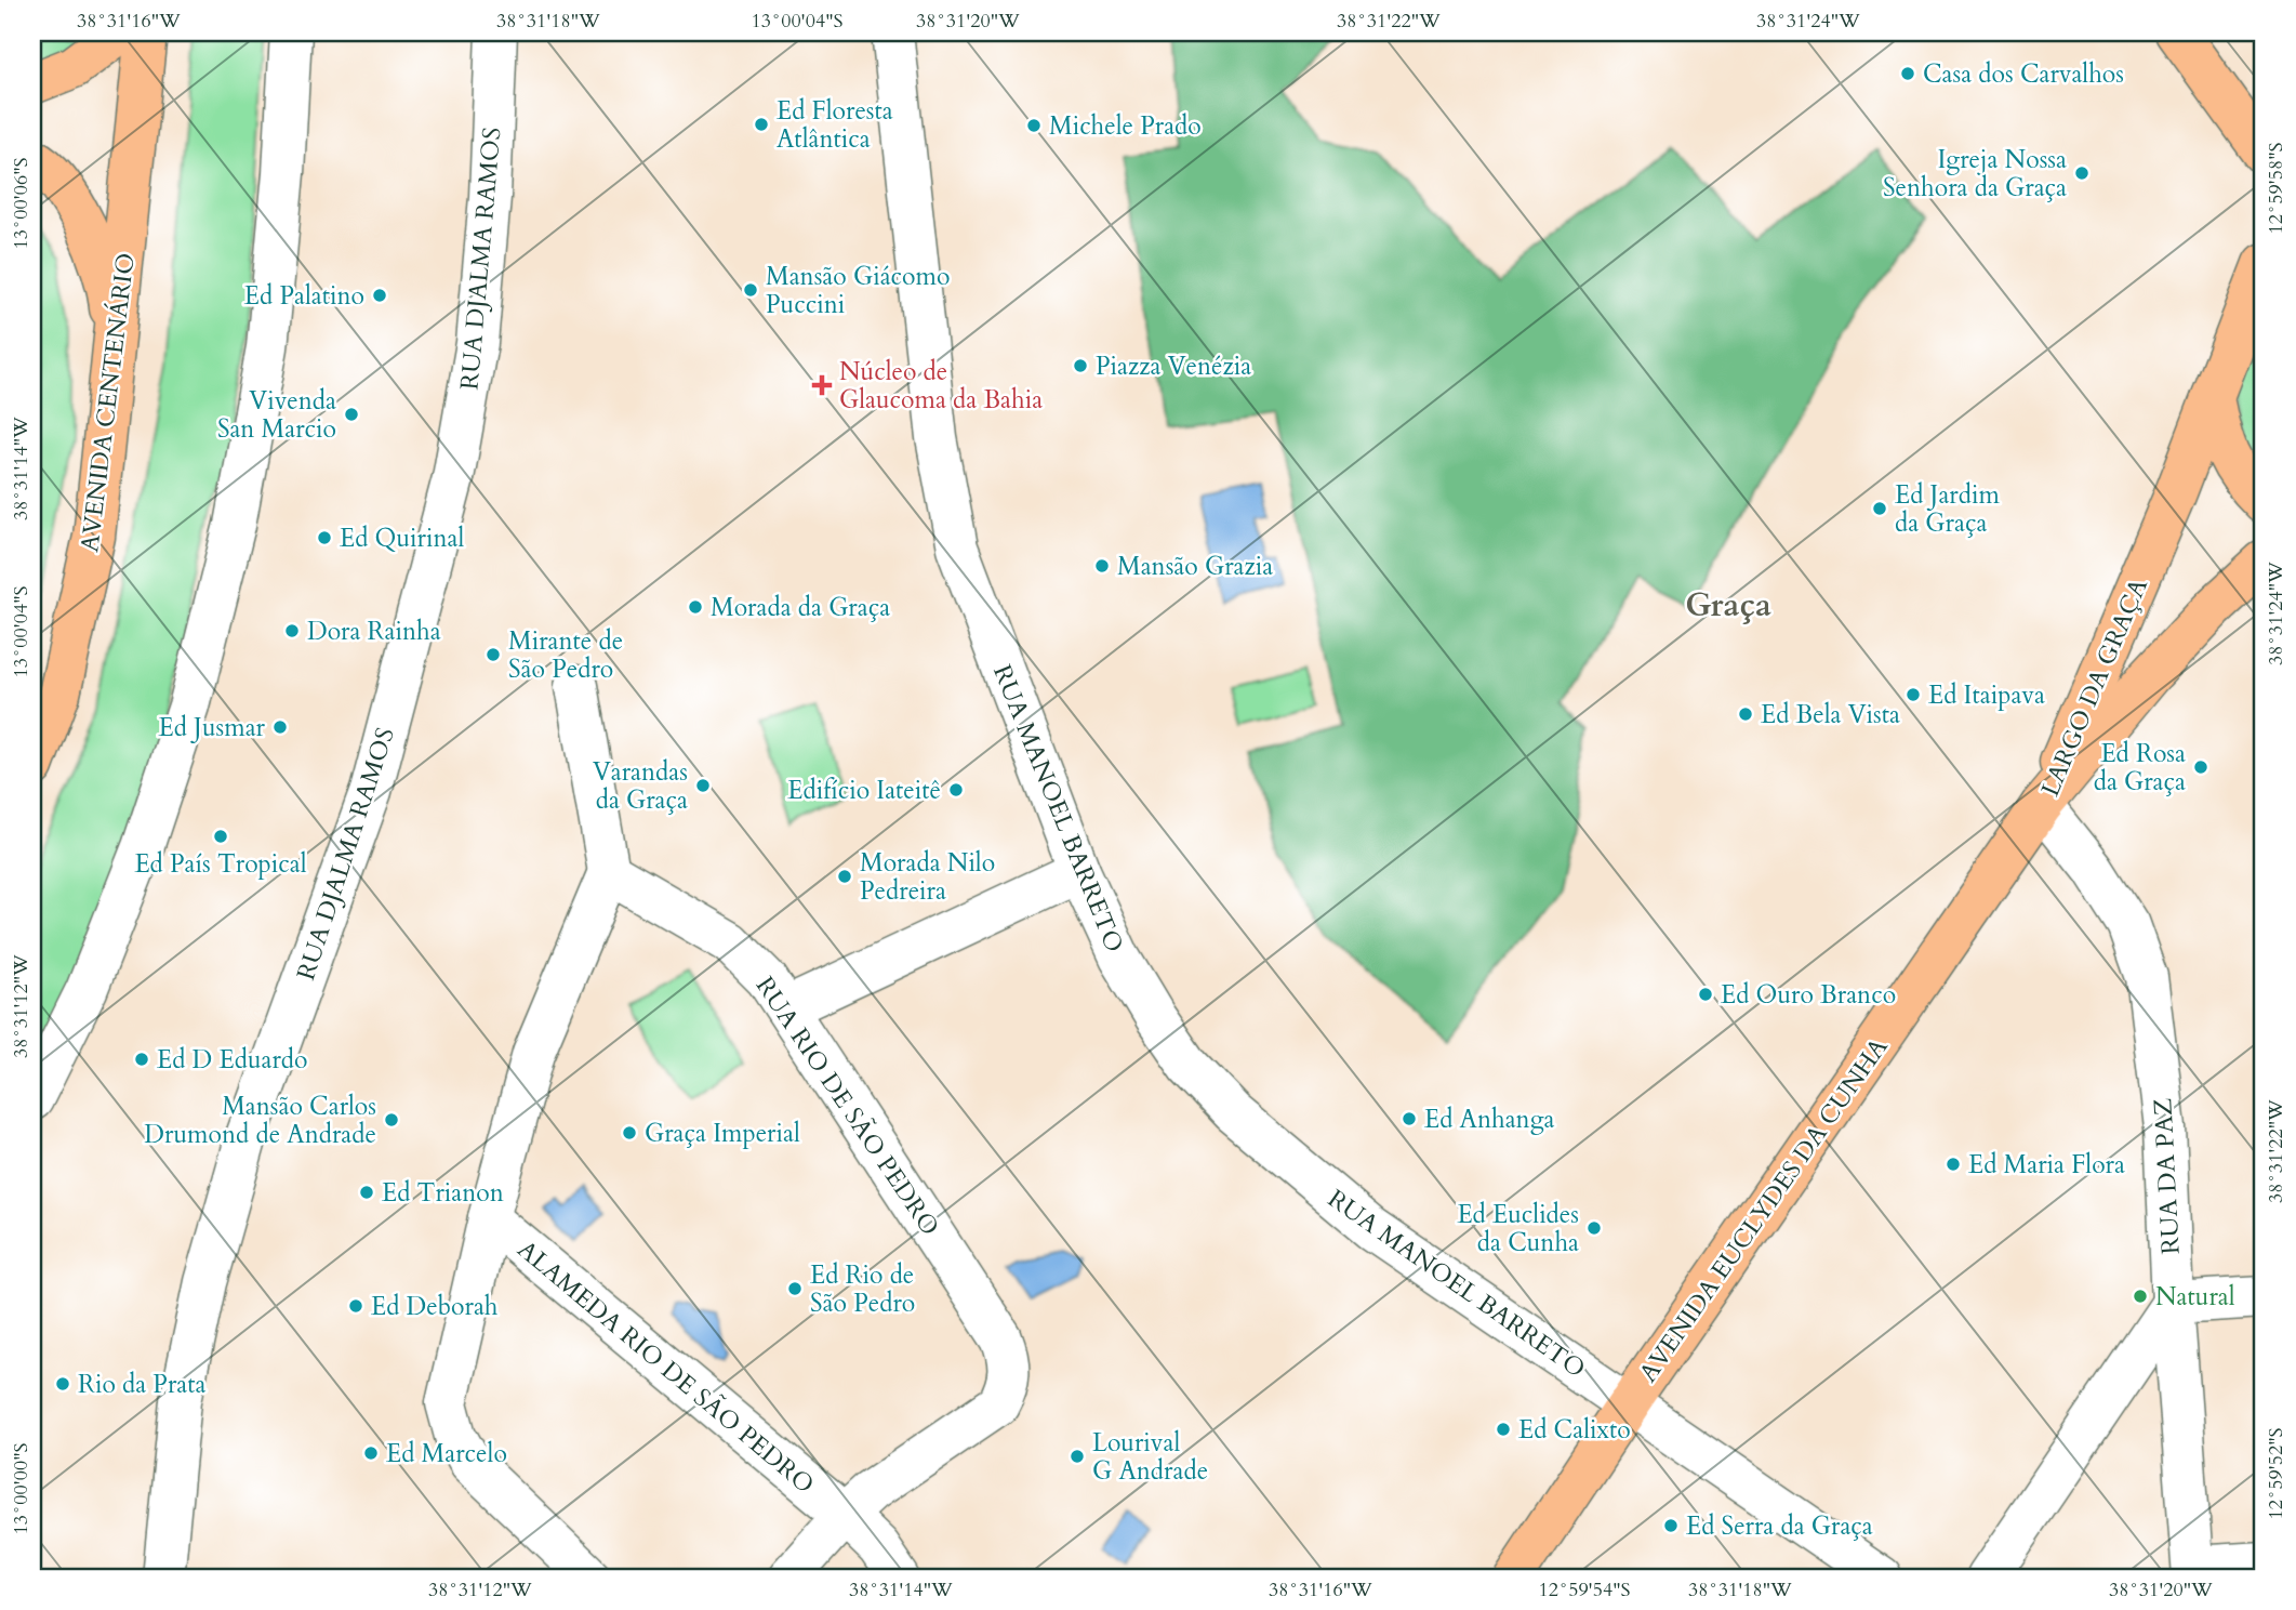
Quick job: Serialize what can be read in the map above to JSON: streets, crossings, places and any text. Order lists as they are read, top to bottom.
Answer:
{
  "streets": {
    "main road": ["AVENIDA CENTENÁRIO", "LARGO DA GRAÇA", "AVENIDA EUCLYDES DA CUNHA"],
    "street": [
      "RUA DJALMA RAMOS",
      "RUA MANOEL BARRETO",
      "RUA RIO DE SÃO PEDRO",
      "RUA DA PAZ",
      "ALAMEDA RIO DE SÃO PEDRO"
    ]
  },
  "crossings": [
    ["LARGO DA GRAÇA", "RUA DA PAZ"],
    ["LARGO DA GRAÇA", "AVENIDA EUCLYDES DA CUNHA"],
    ["RUA MANOEL BARRETO", "AVENIDA EUCLYDES DA CUNHA"],
    ["RUA RIO DE SÃO PEDRO", "ALAMEDA RIO DE SÃO PEDRO"],
    ["RUA DA PAZ", "AVENIDA EUCLYDES DA CUNHA"]
  ],
  "districts": ["Graça"],
  "places": {
    "other": [
      "Casa dos Carvalhos",
      "Ed Floresta Atlântica",
      "Michele Prado",
      "Igreja Nossa Senhora da Graça",
      "Mansão Giácomo Puccini",
      "Ed Palatino",
      "Piazza Venézia",
      "Vivenda San Marcio",
      "Ed Jardim da Graça",
      "Ed Quirinal",
      "Mansão Grazia",
      "Morada da Graça",
      "Dora Rainha",
      "Mirante de São Pedro",
      "Ed Itaipava",
      "Ed Bela Vista",
      "Ed Jusmar",
      "Ed Rosa da Graça",
      "Varandas da Graça",
      "Edifício Iateitê",
      "Ed País Tropical",
      "Morada Nilo Pedreira",
      "Ed Ouro Branco",
      "Ed D Eduardo",
      "Ed Anhanga",
      "Mansão Carlos Drumond de Andrade",
      "Graça Imperial",
      "Ed Maria Flora",
      "Ed Trianon",
      "Ed Euclides da Cunha",
      "Ed Rio de São Pedro",
      "Natural",
      "Ed Deborah",
      "Rio da Prata",
      "Ed Calixto",
      "Ed Marcelo",
      "Lourival G Andrade",
      "Ed Serra da Graça"
    ],
    "health": ["Núcleo de Glaucoma da Bahia"]
  },
  "coordinates": [
    "38°31'16\"W",
    "38°31'18\"W",
    "13°00'04\"S",
    "38°31'20\"W",
    "38°31'22\"W",
    "38°31'24\"W",
    "12°59'58\"S",
    "13°00'06\"S",
    "38°31'14\"W",
    "38°31'12\"W",
    "12°59'52\"S",
    "13°00'00\"S",
    "12°59'54\"S"
  ]
}
